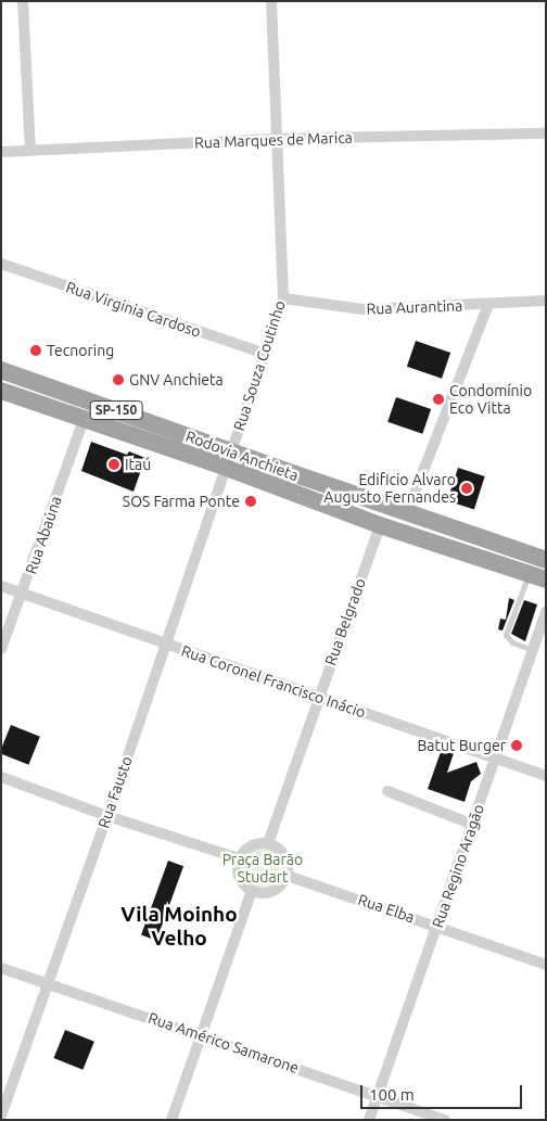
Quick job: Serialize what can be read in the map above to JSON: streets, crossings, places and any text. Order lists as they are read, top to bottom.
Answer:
{
  "streets": {
    "highway": ["SP-150", "Rodovia Anchieta"],
    "street": [
      "Rua Marques de Marica",
      "Rua Aurantina",
      "Rua Virginia Cardoso",
      "Rua Souza Coutinho",
      "Rua Abaúna",
      "Rua Belgrado",
      "Rua Coronel Francisco Inácio",
      "Rua Fausto",
      "Rua Regino Aragão",
      "Rua Elba",
      "Rua Américo Samarone"
    ]
  },
  "crossings": [
    ["Rua Marques de Marica", "Rua Souza Coutinho"],
    ["Rua Aurantina", "Rua Souza Coutinho"],
    ["Rua Virginia Cardoso", "Rua Souza Coutinho"],
    ["Rua Souza Coutinho", "Rodovia Anchieta"],
    ["Rua Souza Coutinho", "Rua Fausto"],
    ["Rodovia Anchieta", "Rua Abaúna"],
    ["Rodovia Anchieta", "Rua Belgrado"],
    ["Rodovia Anchieta", "Rua Fausto"],
    ["Rua Abaúna", "Rua Coronel Francisco Inácio"],
    ["Rua Belgrado", "Rua Coronel Francisco Inácio"],
    ["Rua Belgrado", "Rua Elba"],
    ["Rua Coronel Francisco Inácio", "Rua Fausto"],
    ["Rua Coronel Francisco Inácio", "Rua Regino Aragão"],
    ["Rua Fausto", "Rua Américo Samarone"],
    ["Rua Regino Aragão", "Rua Elba"],
    ["Rua Regino Aragão", "Rua Américo Samarone"]
  ],
  "districts": ["Vila Moinho Velho"],
  "parks": ["Praça Barão Studart"],
  "places": [
    "Tecnoring",
    "GNV Anchieta",
    "Condomínio Eco Vitta",
    "Itaú",
    "Edificio Alvaro Augusto Fernandes",
    "SOS Farma Ponte",
    "Batut Burger"
  ],
  "scale_bar": "100 m"
}
